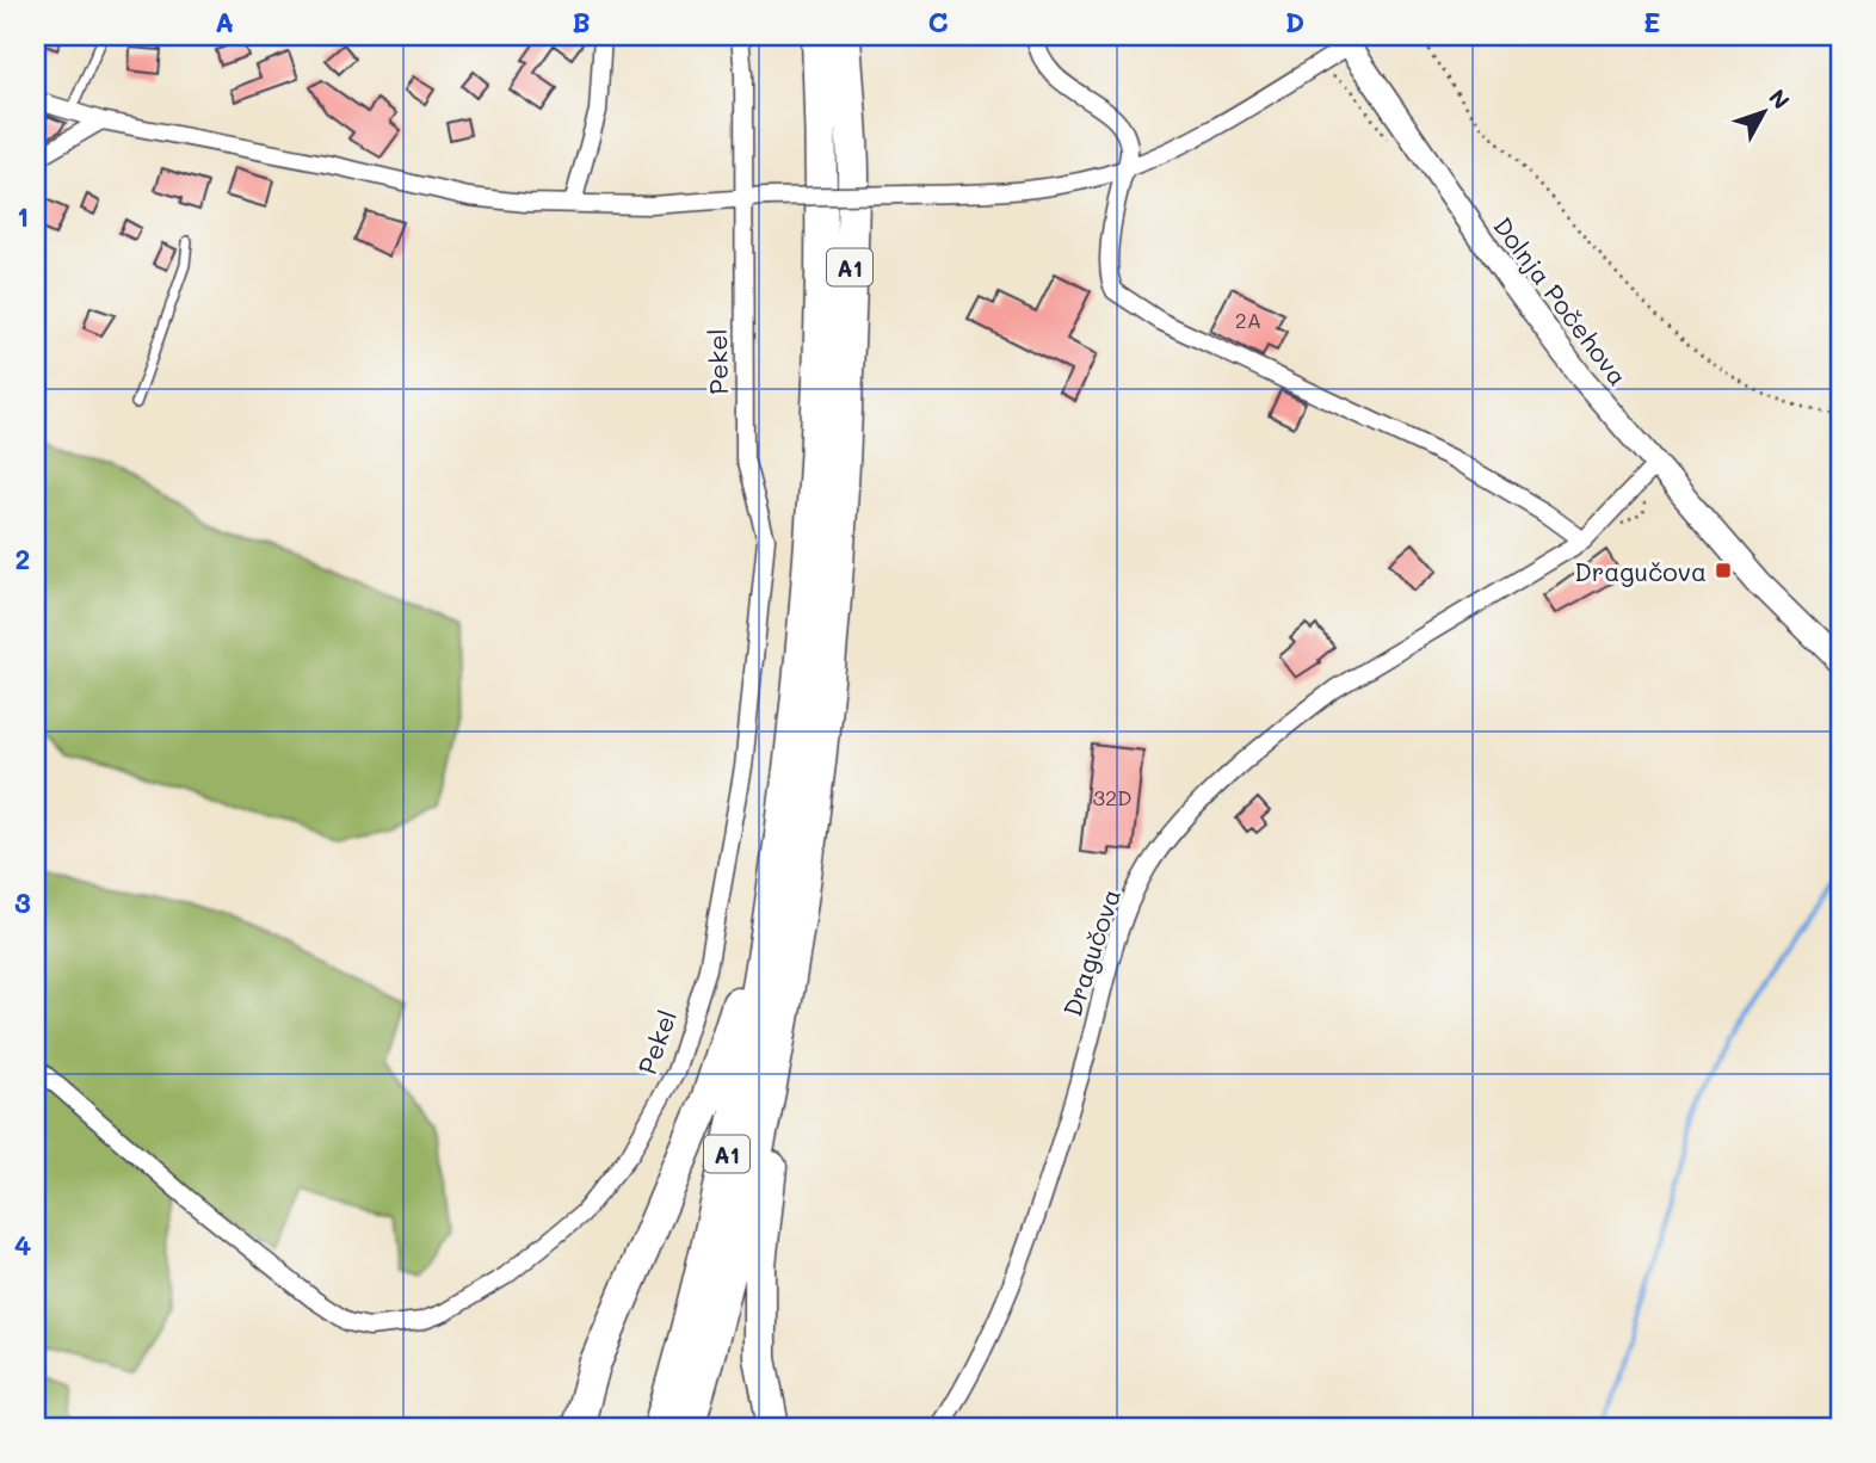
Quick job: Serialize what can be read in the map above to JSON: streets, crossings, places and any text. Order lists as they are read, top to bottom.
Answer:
{
  "streets": {
    "highway": ["A1"],
    "main road": ["Dolnja Počehova"],
    "street": ["Pekel", "Dragučova"]
  },
  "crossings": [
    ["Dolnja Počehova", "Dragučova"]
  ],
  "places": {
    "transit": ["Dragučova"]
  },
  "house_numbers": ["2A", "32D"],
  "north": "top right",
  "grid": {
    "columns": [
      "A",
      "B",
      "C",
      "D",
      "E"
    ],
    "rows": [
      "1",
      "2",
      "3",
      "4"
    ]
  }
}
